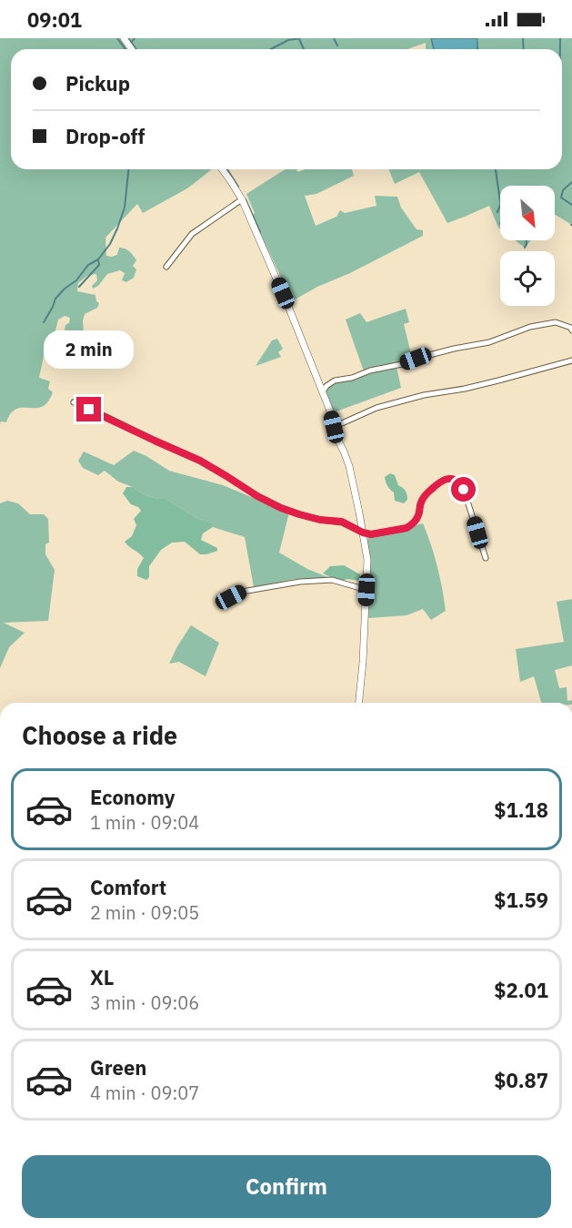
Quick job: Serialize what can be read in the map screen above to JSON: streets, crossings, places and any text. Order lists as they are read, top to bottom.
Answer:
{
  "north": "bottom right",
  "page": {
    "status": "09:01",
    "banner": ["Pickup", "Drop-off"],
    "bubble": "2 min",
    "heading": "Choose a ride",
    "list": [
      {
        "name": "Economy",
        "note": "1 min · 09:04",
        "value": "$1.18"
      },
      {
        "name": "Comfort",
        "note": "2 min · 09:05",
        "value": "$1.59"
      },
      {
        "name": "XL",
        "note": "3 min · 09:06",
        "value": "$2.01"
      },
      {
        "name": "Green",
        "note": "4 min · 09:07",
        "value": "$0.87"
      }
    ],
    "buttons": "Confirm"
  }
}
